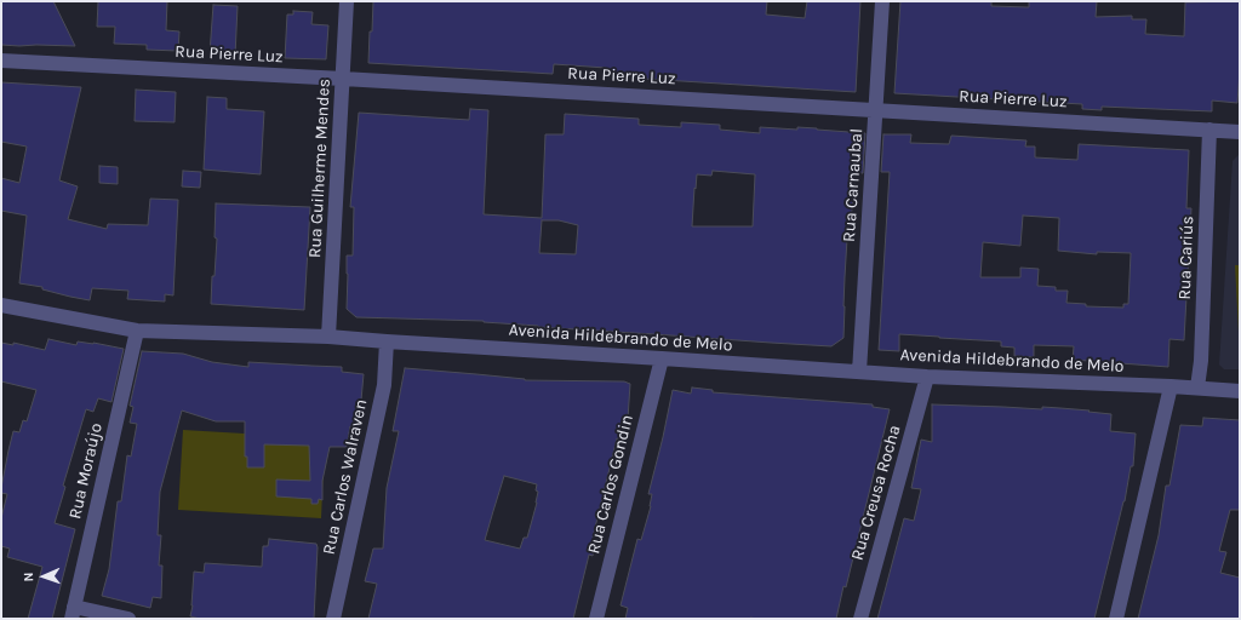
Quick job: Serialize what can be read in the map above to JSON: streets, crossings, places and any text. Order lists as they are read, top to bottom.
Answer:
{
  "streets": {
    "street": [
      "Rua Pierre Luz",
      "Rua Guilherme Mendes",
      "Rua Carnaubal",
      "Rua Cariús",
      "Avenida Hildebrando de Melo",
      "Rua Moraújo",
      "Rua Carlos Walraven",
      "Rua Carlos Gondin",
      "Rua Creusa Rocha"
    ]
  },
  "crossings": [
    ["Rua Pierre Luz", "Rua Guilherme Mendes"],
    ["Rua Pierre Luz", "Rua Carnaubal"],
    ["Rua Pierre Luz", "Rua Cariús"],
    ["Rua Guilherme Mendes", "Avenida Hildebrando de Melo"],
    ["Rua Carnaubal", "Avenida Hildebrando de Melo"],
    ["Rua Cariús", "Avenida Hildebrando de Melo"],
    ["Avenida Hildebrando de Melo", "Rua Moraújo"],
    ["Avenida Hildebrando de Melo", "Rua Carlos Walraven"],
    ["Avenida Hildebrando de Melo", "Rua Carlos Gondin"],
    ["Avenida Hildebrando de Melo", "Rua Creusa Rocha"]
  ],
  "north": "left"
}
